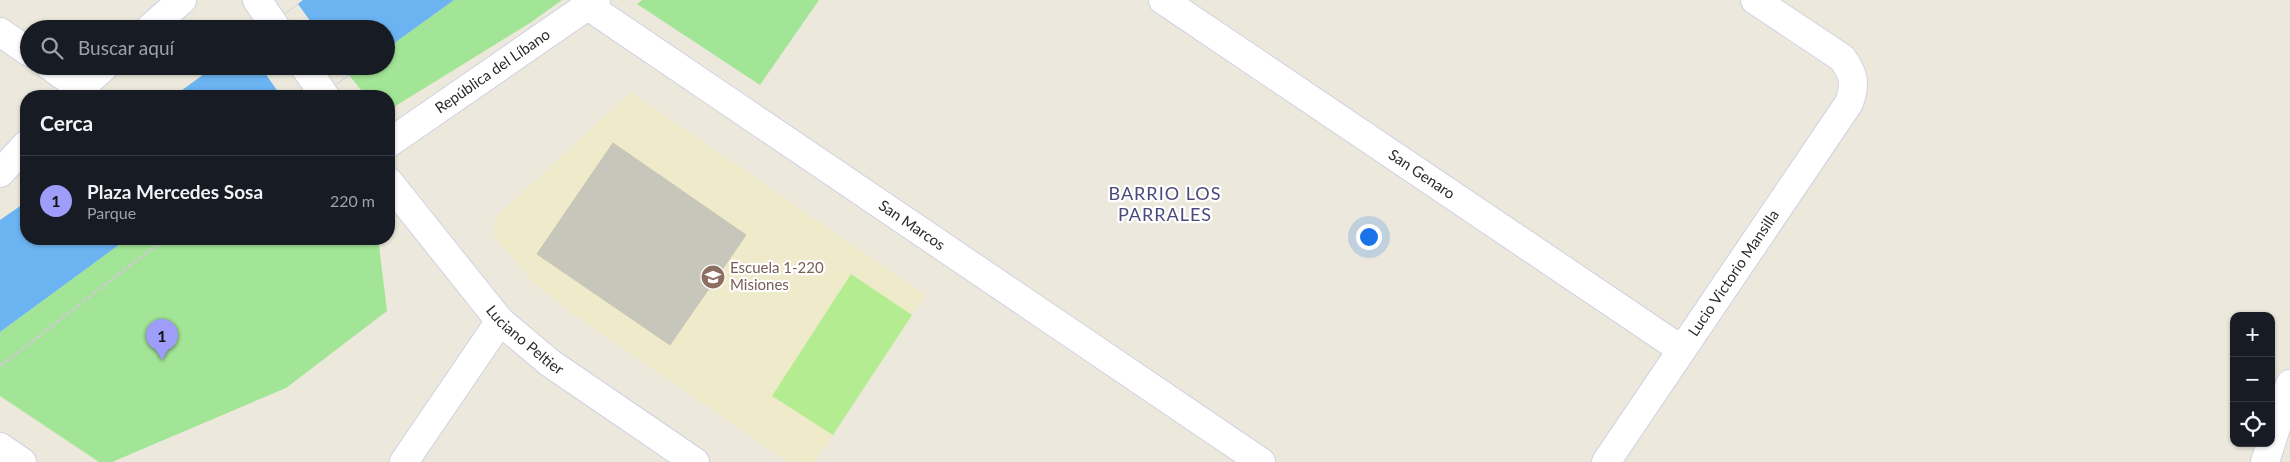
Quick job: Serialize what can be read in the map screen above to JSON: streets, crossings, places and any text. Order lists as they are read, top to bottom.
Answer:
{
  "streets": {
    "street": [
      "República del Líbano",
      "San Genaro",
      "San Marcos",
      "Lucio Victorio Mansilla",
      "Luciano Peltier"
    ]
  },
  "crossings": [
    ["República del Líbano", "San Marcos"],
    ["San Genaro", "Lucio Victorio Mansilla"]
  ],
  "districts": ["BARRIO LOS PARRALES"],
  "places": {
    "school or university": ["Escuela 1-220 Misiones"]
  },
  "page": {
    "search": "Buscar aquí",
    "heading": "Cerca",
    "list": [
      {
        "mark": "1",
        "name": "Plaza Mercedes Sosa",
        "note": "Parque",
        "value": "220 m"
      }
    ],
    "map_buttons": ["+", "−"],
    "pins": "1"
  }
}
